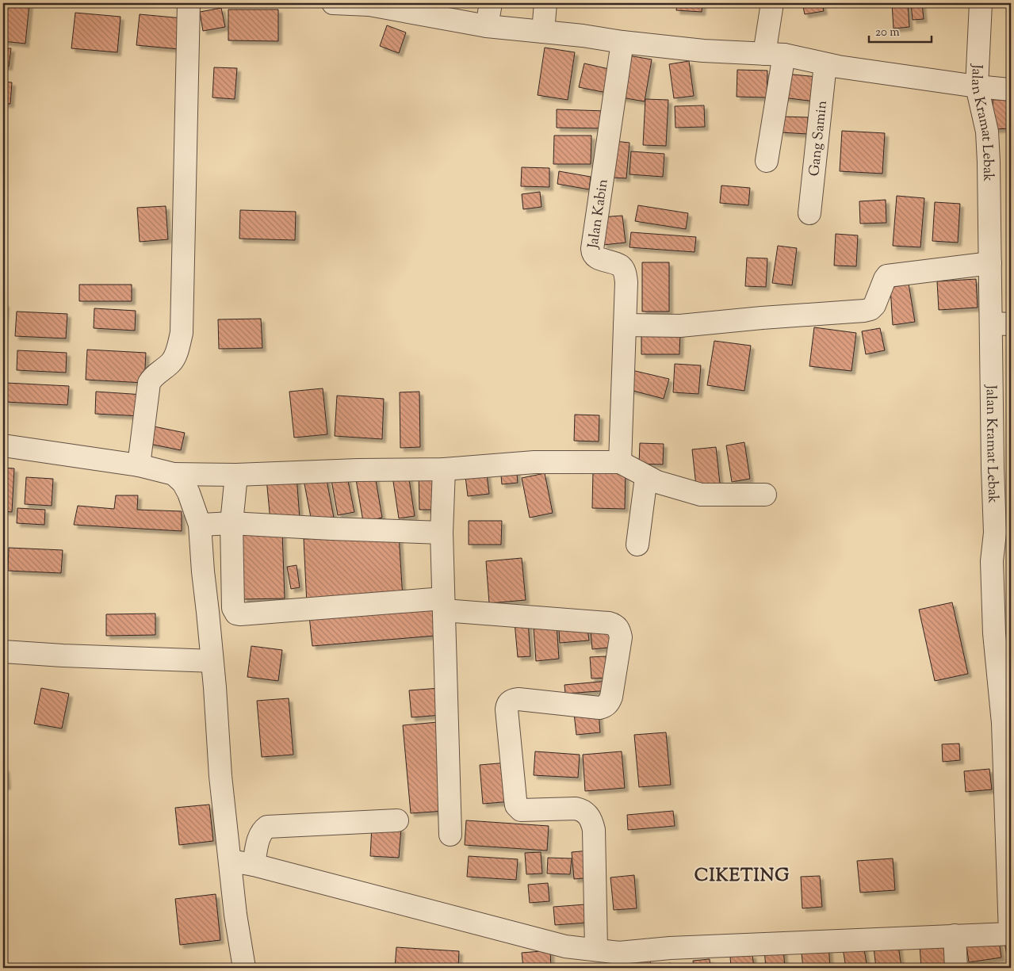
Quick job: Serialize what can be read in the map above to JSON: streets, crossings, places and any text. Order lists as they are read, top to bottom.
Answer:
{
  "streets": {
    "street": ["Jalan Kramat Lebak", "Gang Samin", "Jalan Kabin"]
  },
  "districts": ["CIKETING"],
  "scale_bar": "20 m"
}
